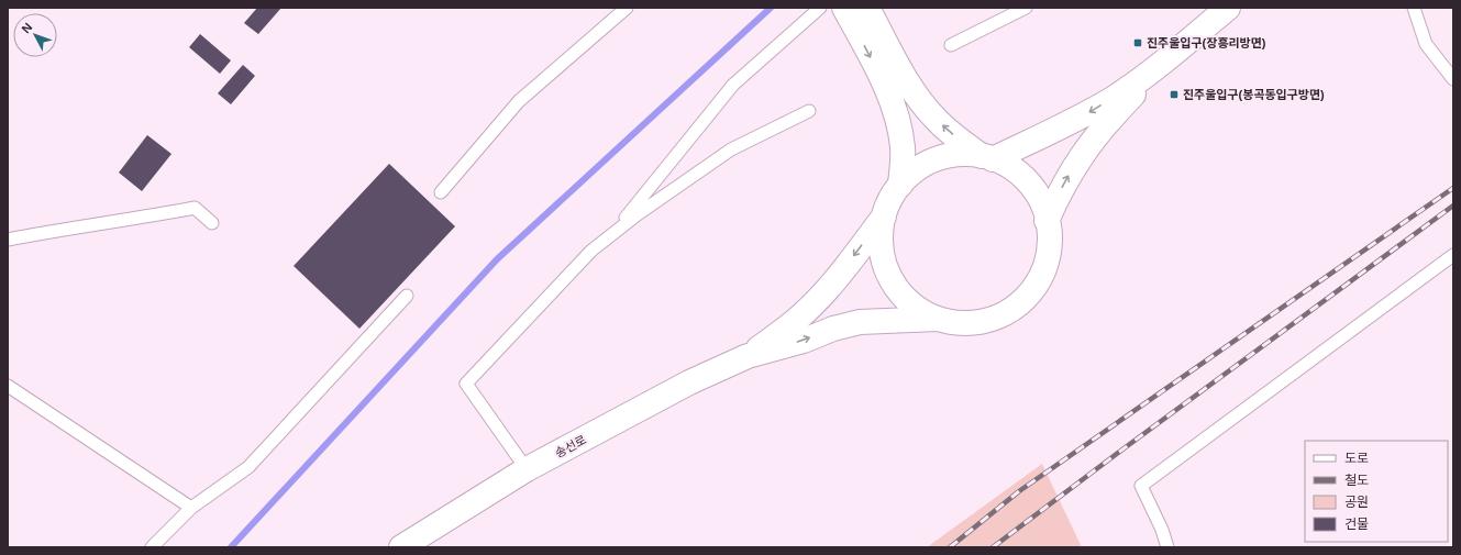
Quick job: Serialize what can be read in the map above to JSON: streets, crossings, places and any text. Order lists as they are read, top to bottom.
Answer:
{
  "streets": {
    "main road": ["송선로"]
  },
  "places": {
    "transit": ["진주울입구(장흥리방면)", "진주울입구(봉곡동입구방면)"]
  },
  "legend": [
    "도로",
    "철도",
    "공원",
    "건물"
  ],
  "north": "top left"
}
